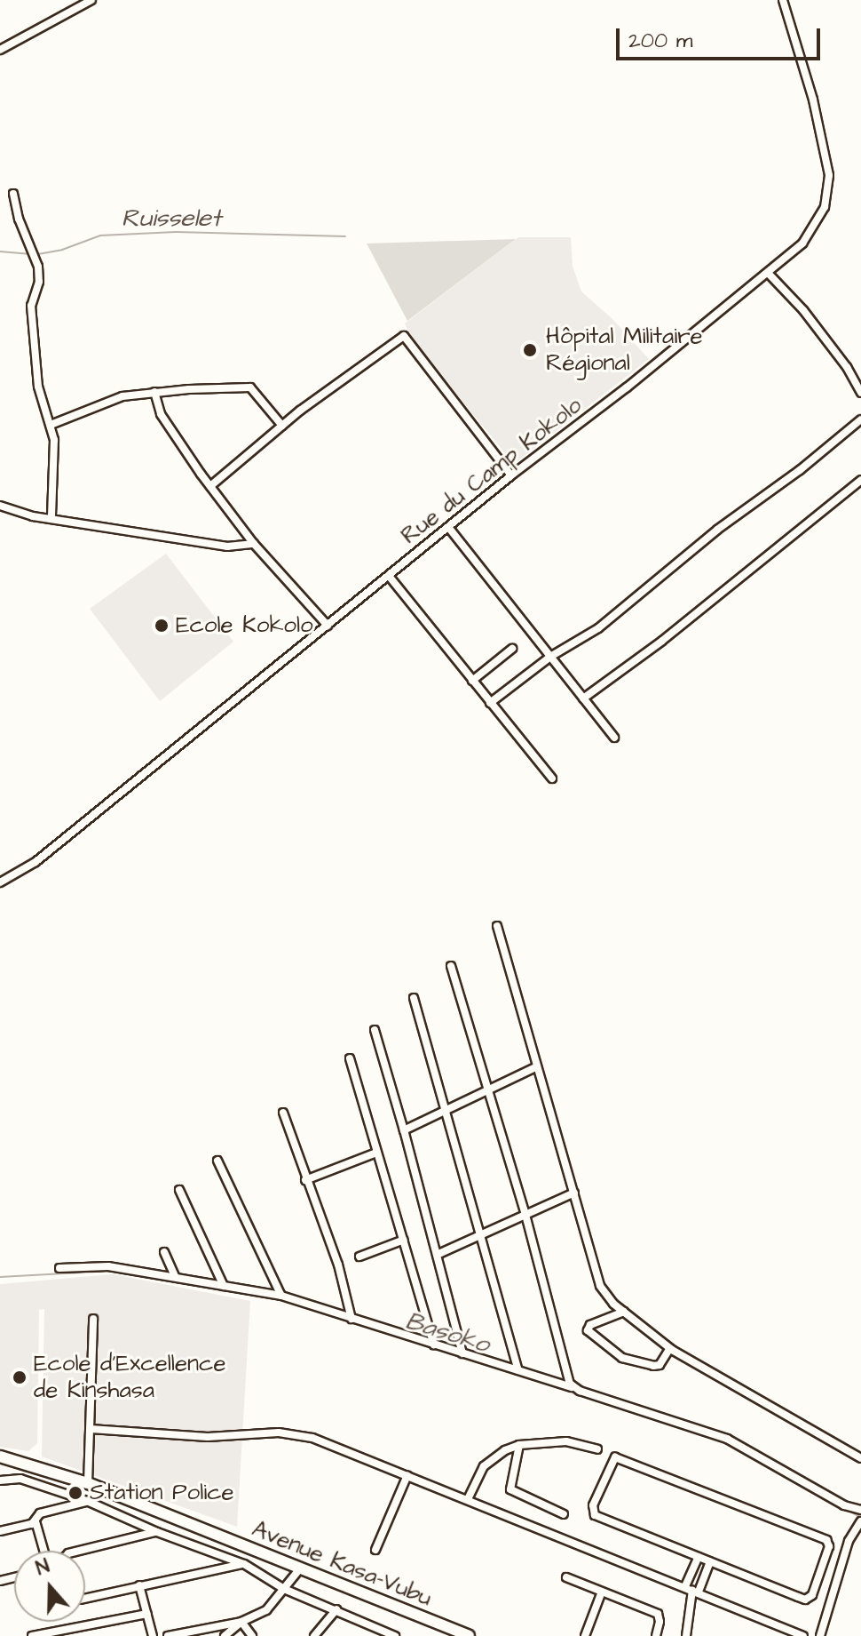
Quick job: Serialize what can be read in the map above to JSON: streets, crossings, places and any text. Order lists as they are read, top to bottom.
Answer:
{
  "streets": {
    "main road": ["Avenue Kasa-Vubu"],
    "street": ["Rue du Camp Kokolo"]
  },
  "water": ["Ruisselet", "Basoko"],
  "places": [
    "Hôpital Militaire Régional",
    "Ecole Kokolo",
    "Ecole d'Excellence de Kinshasa",
    "Station Police"
  ],
  "scale_bar": "200 m",
  "north": "top"
}
